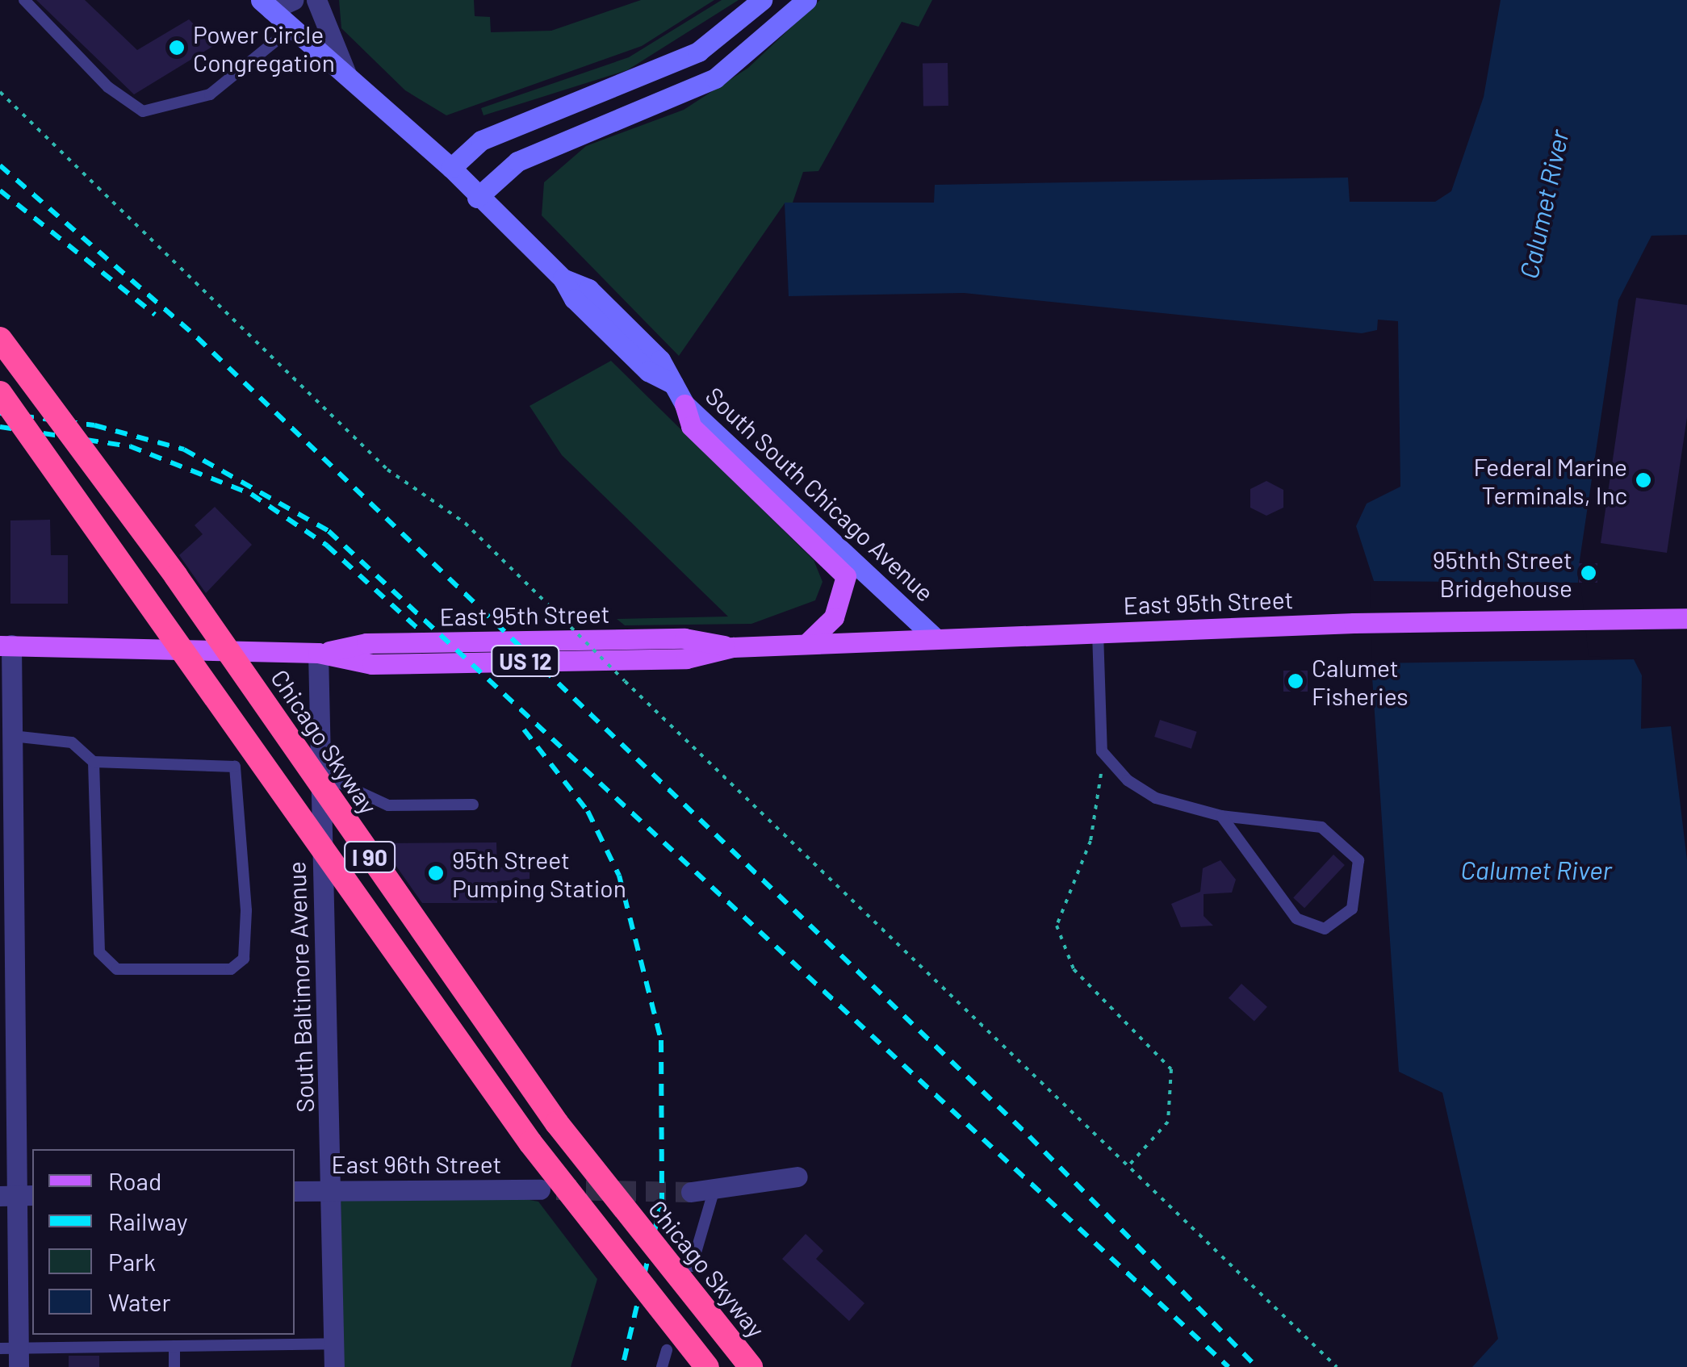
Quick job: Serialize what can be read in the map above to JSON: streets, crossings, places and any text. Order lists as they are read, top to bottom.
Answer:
{
  "streets": {
    "highway": ["Chicago Skyway", "I 90"],
    "main road": ["South South Chicago Avenue", "East 95th Street", "US 12"],
    "street": ["South Baltimore Avenue", "East 96th Street"]
  },
  "crossings": [
    ["South South Chicago Avenue", "East 95th Street"],
    ["East 95th Street", "South Baltimore Avenue"],
    ["South Baltimore Avenue", "East 96th Street"]
  ],
  "water": ["Calumet River"],
  "places": [
    "Power Circle Congregation",
    "Federal Marine Terminals, Inc",
    "95thth Street Bridgehouse",
    "Calumet Fisheries",
    "95th Street Pumping Station"
  ],
  "legend": [
    "Road",
    "Railway",
    "Park",
    "Water"
  ]
}
